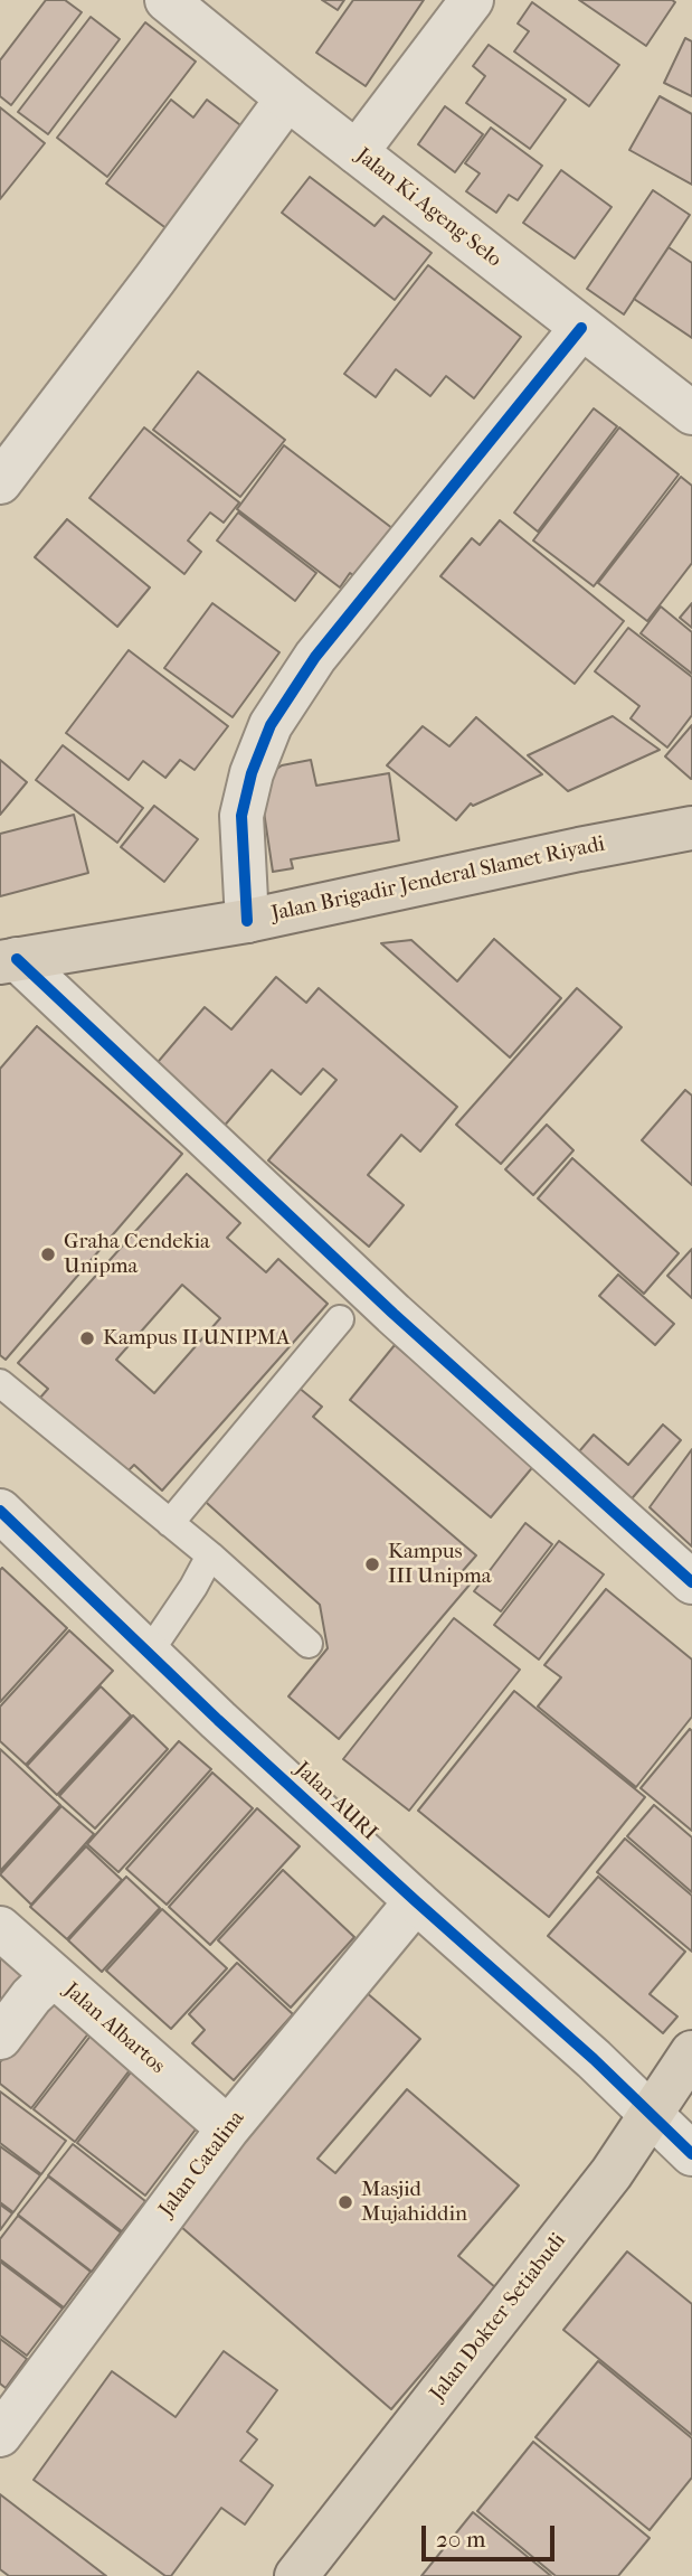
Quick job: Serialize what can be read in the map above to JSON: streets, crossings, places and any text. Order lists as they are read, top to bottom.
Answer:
{
  "streets": {
    "main road": ["Jalan Brigadir Jenderal Slamet Riyadi", "Jalan Dokter Setiabudi"],
    "street": [
      "Jalan Ki Ageng Selo",
      "Jalan AURI",
      "Jalan Albartos",
      "Jalan Catalina"
    ]
  },
  "crossings": [
    ["Jalan AURI", "Jalan Catalina"],
    ["Jalan AURI", "Jalan Dokter Setiabudi"],
    ["Jalan Albartos", "Jalan Catalina"]
  ],
  "places": [
    "Graha Cendekia Unipma",
    "Kampus II UNIPMA",
    "Kampus III Unipma",
    "Masjid Mujahiddin"
  ],
  "scale_bar": "20 m"
}
